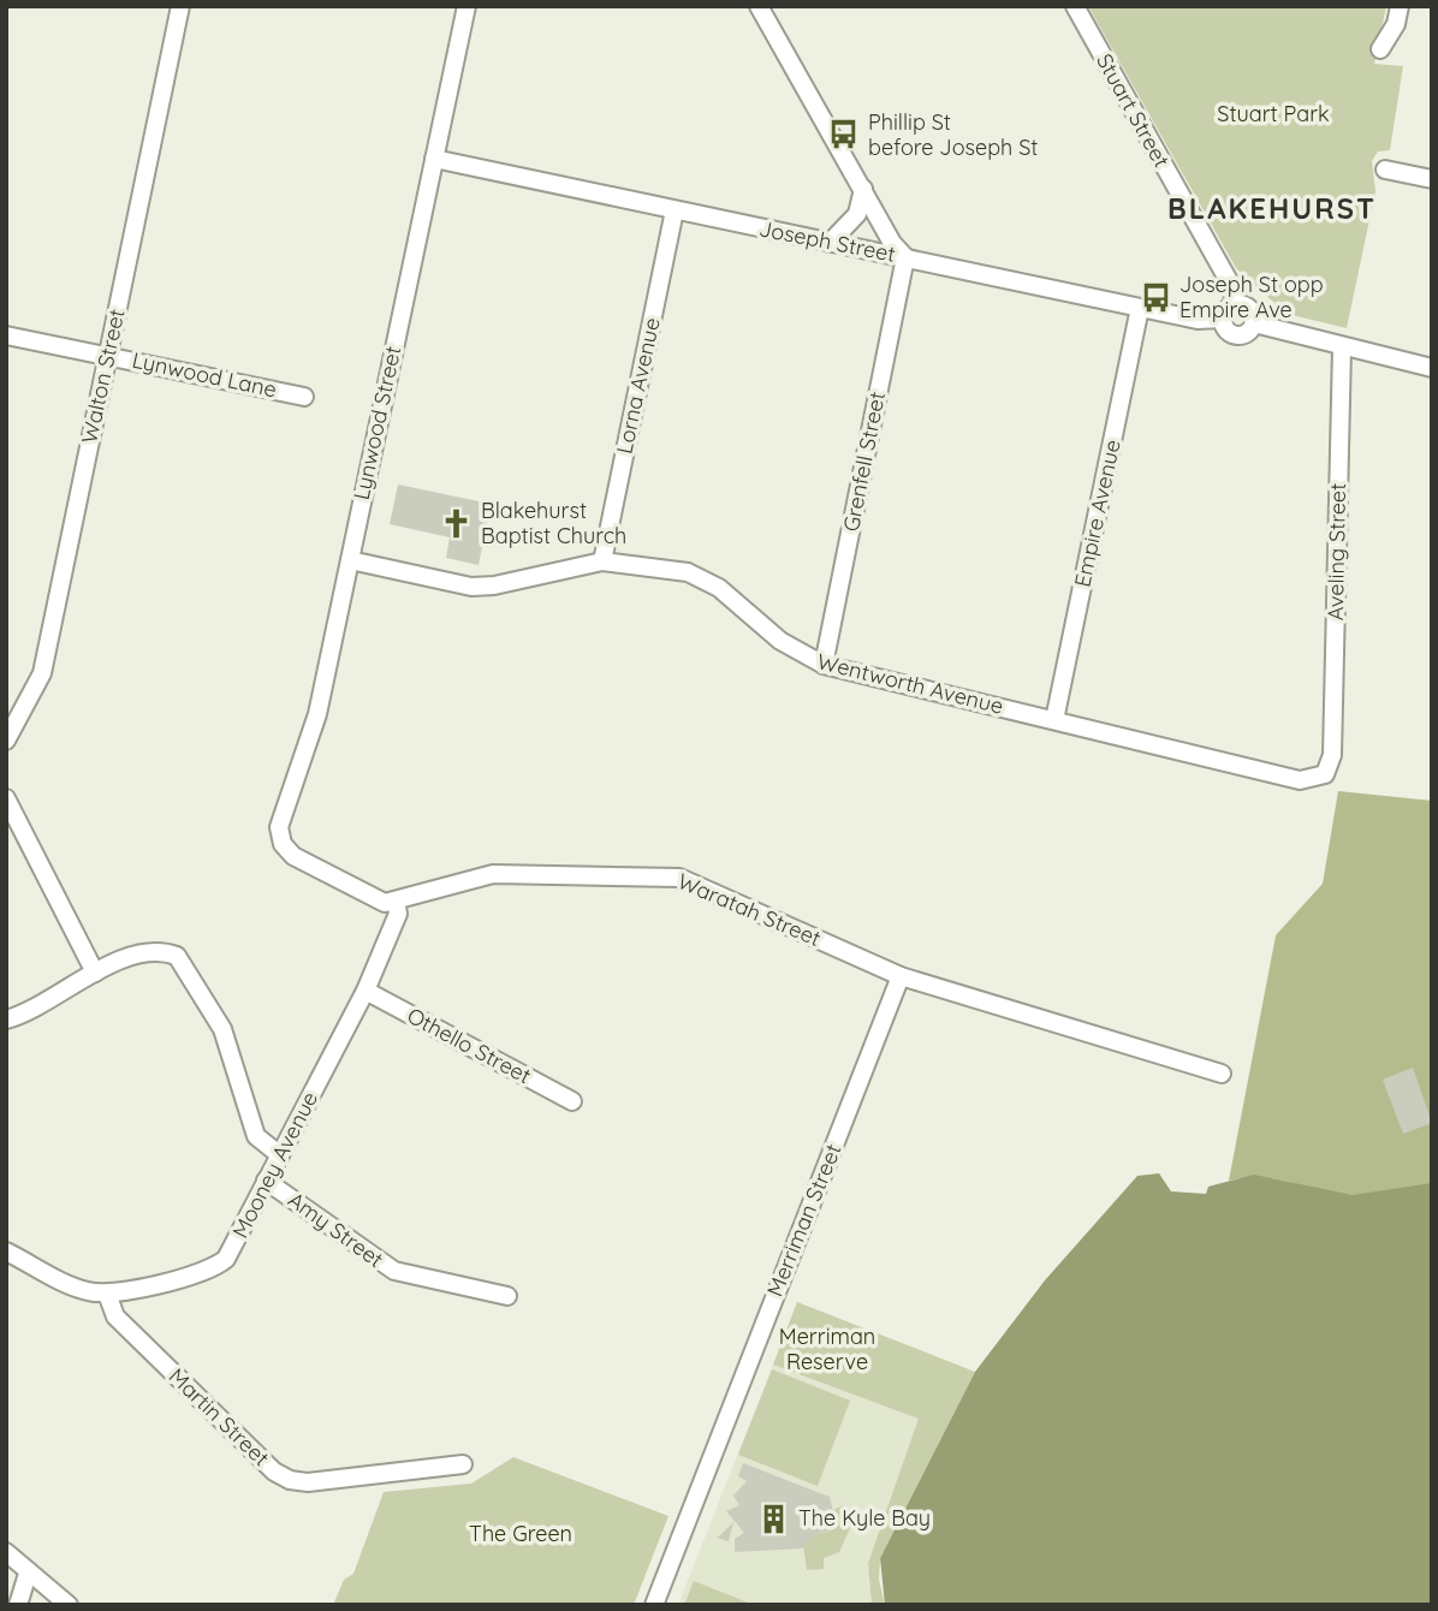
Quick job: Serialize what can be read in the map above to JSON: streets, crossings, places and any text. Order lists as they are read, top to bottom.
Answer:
{
  "streets": {
    "street": [
      "Stuart Street",
      "Joseph Street",
      "Lynwood Lane",
      "Walton Street",
      "Lorna Avenue",
      "Lynwood Street",
      "Grenfell Street",
      "Empire Avenue",
      "Aveling Street",
      "Wentworth Avenue",
      "Waratah Street",
      "Othello Street",
      "Mooney Avenue",
      "Merriman Street",
      "Amy Street",
      "Martin Street"
    ]
  },
  "crossings": [
    ["Stuart Street", "Joseph Street"],
    ["Joseph Street", "Lorna Avenue"],
    ["Joseph Street", "Lynwood Street"],
    ["Joseph Street", "Grenfell Street"],
    ["Joseph Street", "Empire Avenue"],
    ["Lynwood Lane", "Walton Street"],
    ["Lorna Avenue", "Wentworth Avenue"],
    ["Lynwood Street", "Wentworth Avenue"],
    ["Lynwood Street", "Waratah Street"],
    ["Lynwood Street", "Mooney Avenue"],
    ["Grenfell Street", "Wentworth Avenue"],
    ["Empire Avenue", "Wentworth Avenue"],
    ["Aveling Street", "Wentworth Avenue"],
    ["Waratah Street", "Mooney Avenue"],
    ["Waratah Street", "Merriman Street"],
    ["Othello Street", "Mooney Avenue"],
    ["Mooney Avenue", "Amy Street"],
    ["Mooney Avenue", "Martin Street"]
  ],
  "districts": ["BLAKEHURST"],
  "parks": ["Stuart Park", "Merriman Reserve", "The Green"],
  "places": {
    "bus stop": ["Phillip St before Joseph St", "Joseph St opp Empire Ave"],
    "church": ["Blakehurst Baptist Church"],
    "building": ["The Kyle Bay"]
  }
}
